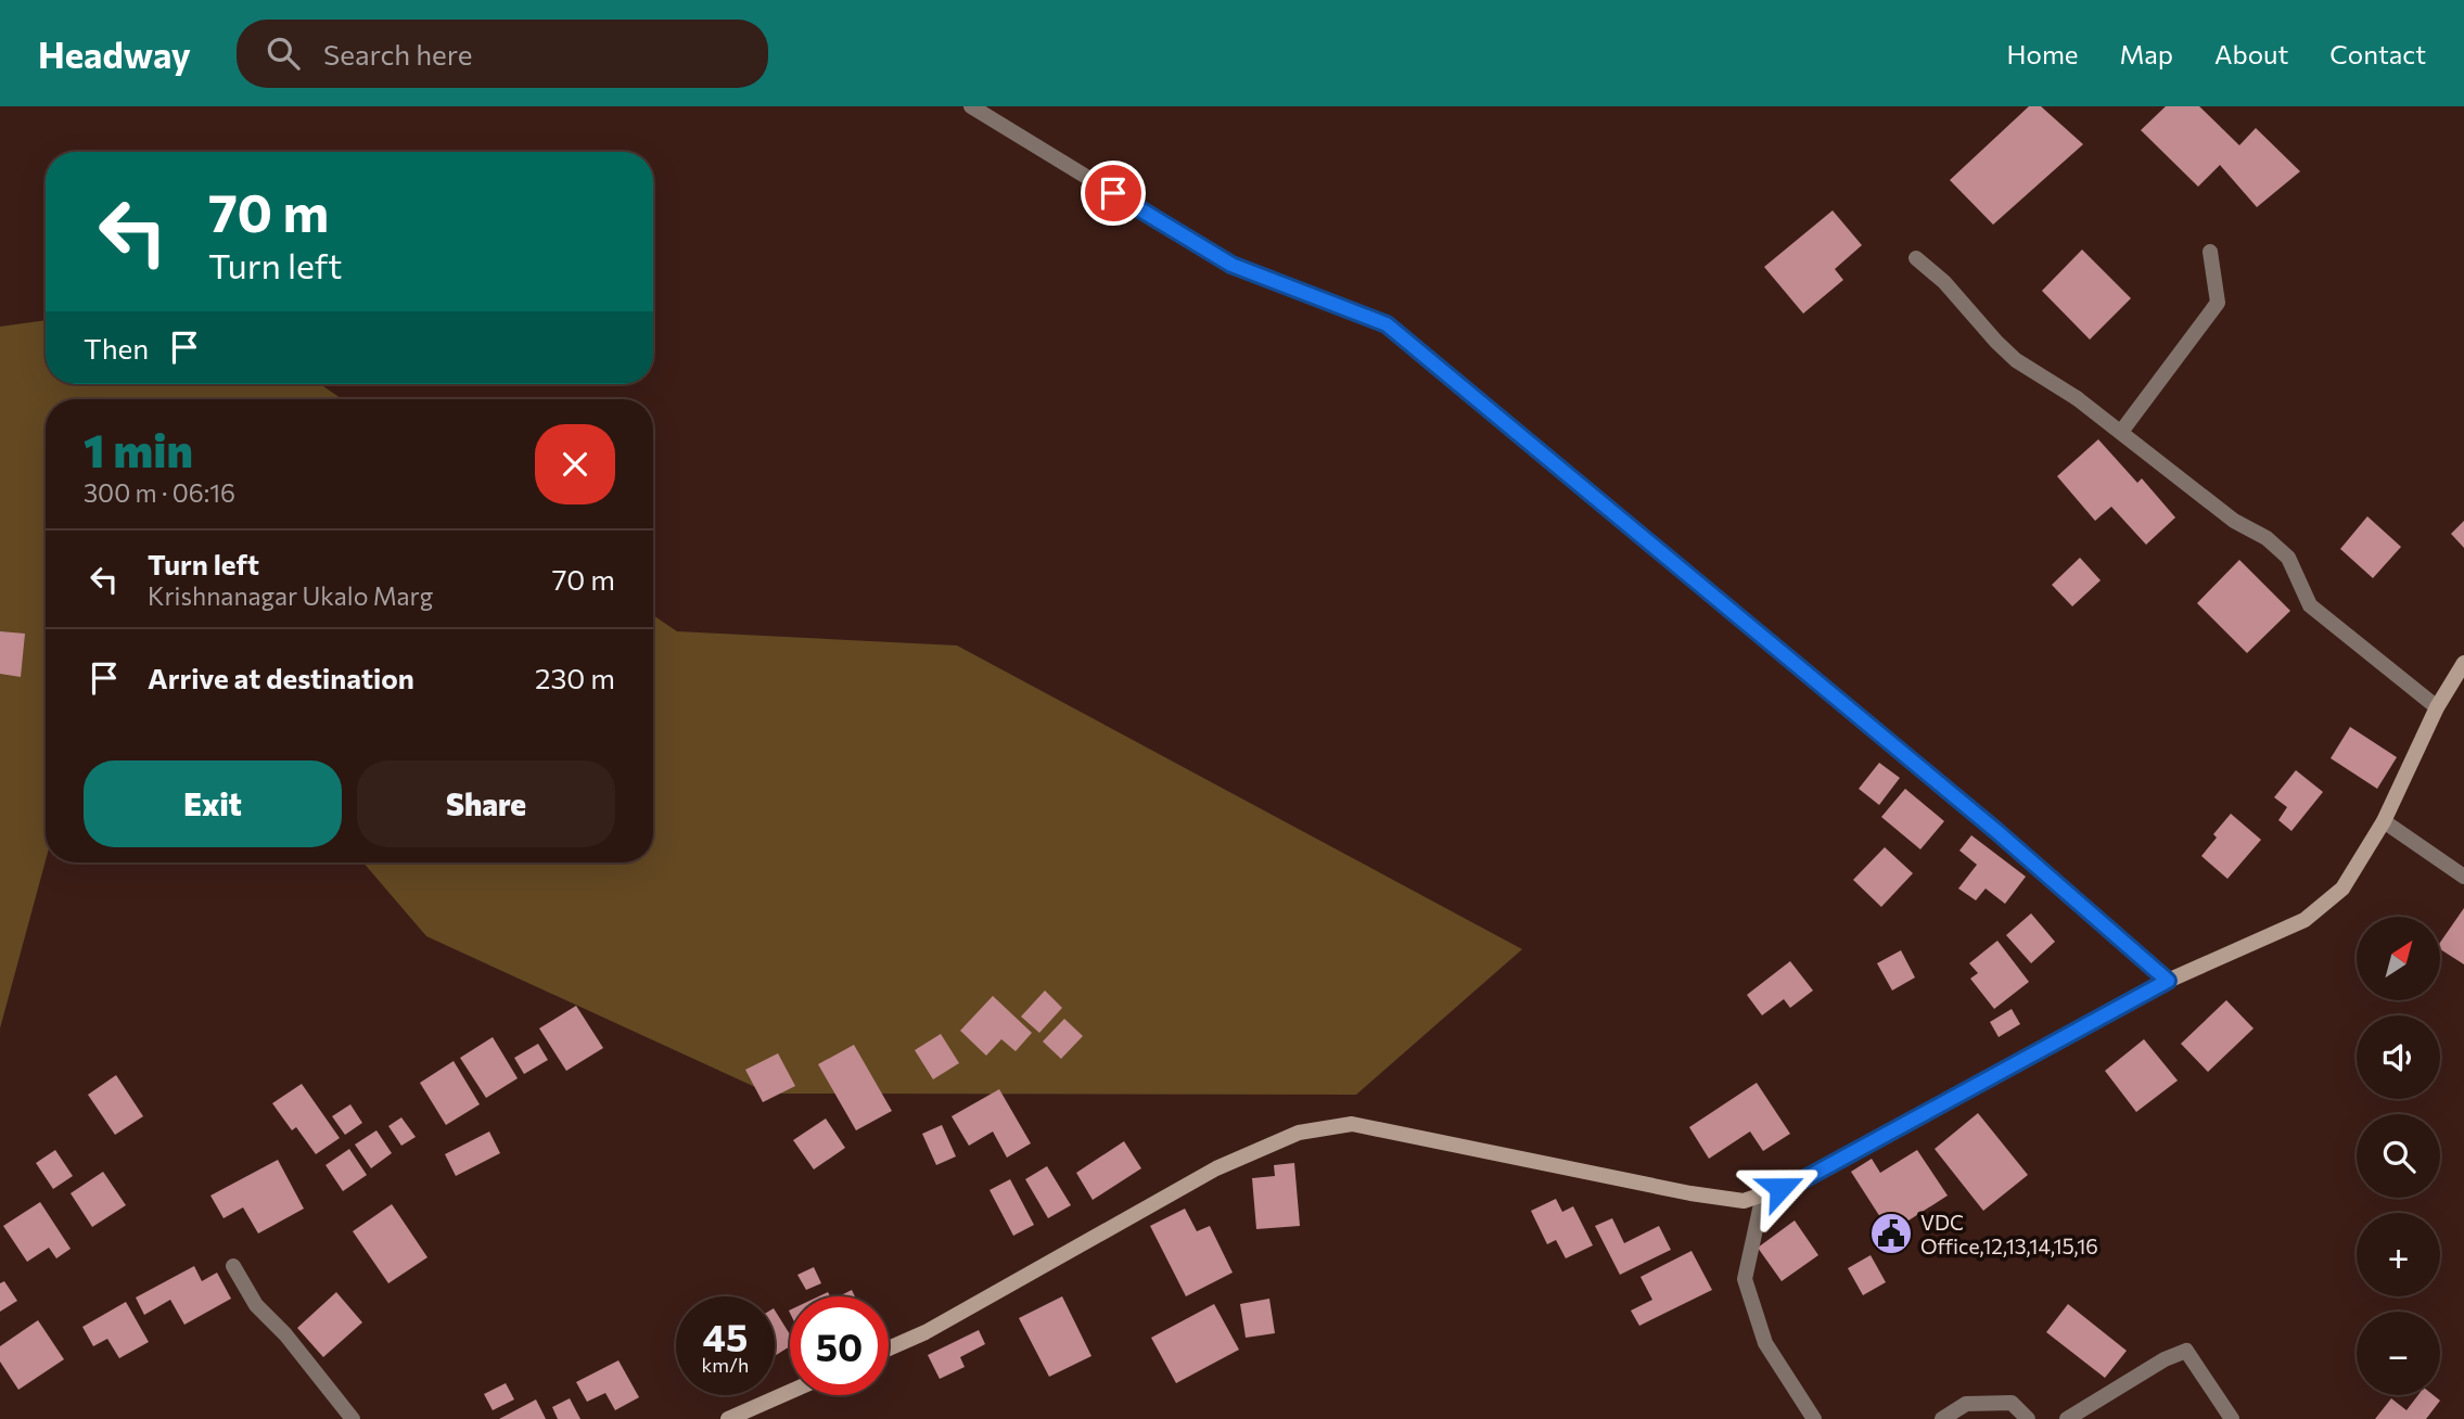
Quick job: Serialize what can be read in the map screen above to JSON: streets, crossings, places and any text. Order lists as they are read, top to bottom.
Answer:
{
  "places": {
    "public building": ["VDC Office,12,13,14,15,16"]
  },
  "north": "top right",
  "page": {
    "header": "Headway",
    "search": "Search here",
    "nav": [
      "Home",
      "Map",
      "About",
      "Contact"
    ],
    "turn": ["70 m", "Turn left"],
    "then": "Then",
    "heading": ["1 min", "300 m · 06:16"],
    "list": [
      {
        "name": "Turn left",
        "note": "Krishnanagar Ukalo Marg",
        "value": "70 m"
      },
      {
        "name": "Arrive at destination",
        "value": "230 m"
      }
    ],
    "buttons": ["Exit", "Share"],
    "map_buttons": ["+", "−"],
    "speed": "45 km/h",
    "limit": "50"
  }
}
